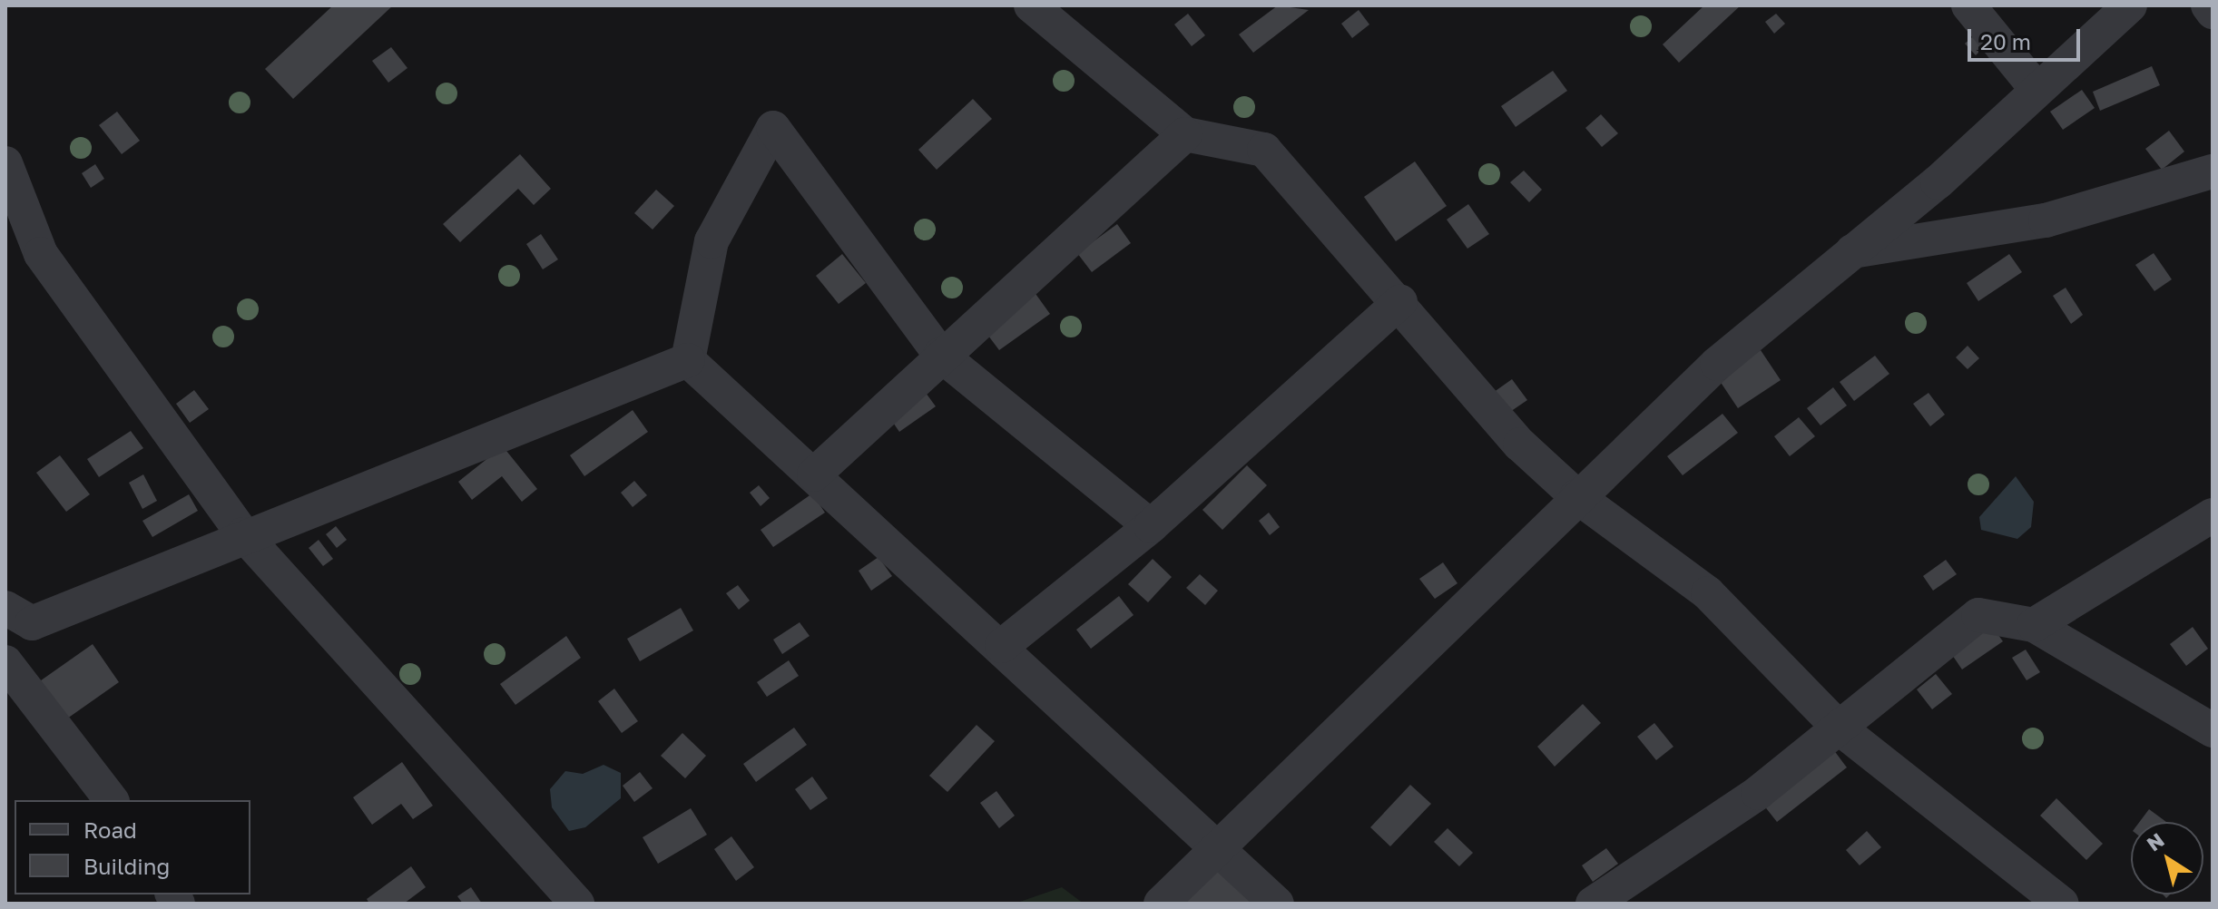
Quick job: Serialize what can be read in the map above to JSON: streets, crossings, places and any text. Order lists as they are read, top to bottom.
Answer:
{
  "legend": ["Road", "Building"],
  "scale_bar": "20 m",
  "north": "top left"
}
